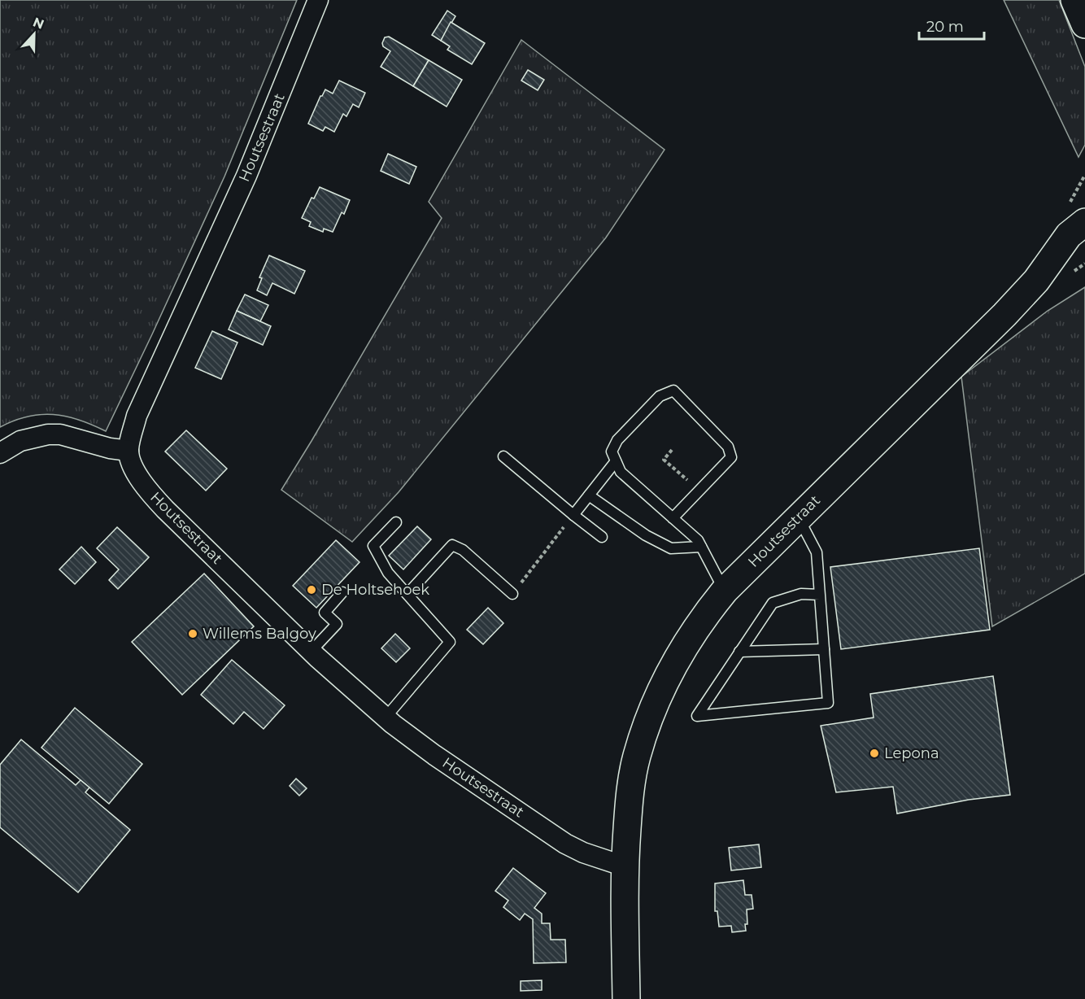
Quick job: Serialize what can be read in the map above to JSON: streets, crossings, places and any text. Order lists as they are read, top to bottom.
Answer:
{
  "streets": {
    "street": ["Houtsestraat"]
  },
  "places": ["De Holtsehoek", "Willems Balgoy", "Lepona"],
  "scale_bar": "20 m",
  "north": "top"
}
